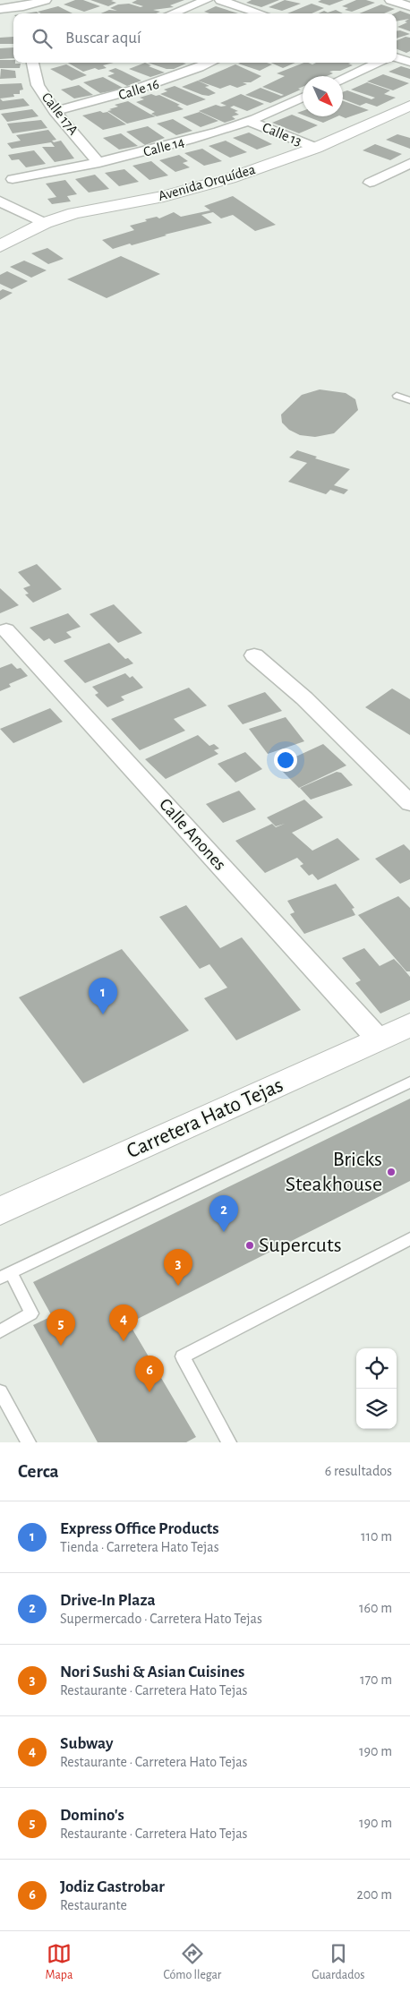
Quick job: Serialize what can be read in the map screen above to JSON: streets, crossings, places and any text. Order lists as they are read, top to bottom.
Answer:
{
  "streets": {
    "street": [
      "Calle 16",
      "Calle 17A",
      "Calle 13",
      "Calle 14",
      "Avenida Orquídea",
      "Calle Anones",
      "Carretera Hato Tejas"
    ]
  },
  "crossings": [
    ["Calle 16", "Calle 17A"],
    ["Calle 17A", "Calle 14"],
    ["Calle 13", "Calle 14"],
    ["Calle 13", "Avenida Orquídea"],
    ["Calle Anones", "Carretera Hato Tejas"]
  ],
  "places": ["Bricks Steakhouse", "Supercuts"],
  "north": "bottom right",
  "page": {
    "search": "Buscar aquí",
    "pins": [
      "1",
      "2",
      "3",
      "4",
      "5",
      "6"
    ],
    "heading": ["Cerca", "6 resultados"],
    "list": [
      {
        "mark": "1",
        "name": "Express Office Products",
        "note": "Tienda · Carretera Hato Tejas",
        "value": "110 m"
      },
      {
        "mark": "2",
        "name": "Drive-In Plaza",
        "note": "Supermercado · Carretera Hato Tejas",
        "value": "160 m"
      },
      {
        "mark": "3",
        "name": "Nori Sushi & Asian Cuisines",
        "note": "Restaurante · Carretera Hato Tejas",
        "value": "170 m"
      },
      {
        "mark": "4",
        "name": "Subway",
        "note": "Restaurante · Carretera Hato Tejas",
        "value": "190 m"
      },
      {
        "mark": "5",
        "name": "Domino's",
        "note": "Restaurante · Carretera Hato Tejas",
        "value": "190 m"
      },
      {
        "mark": "6",
        "name": "Jodiz Gastrobar",
        "note": "Restaurante",
        "value": "200 m"
      }
    ],
    "nav": ["Mapa", "Cómo llegar", "Guardados"]
  }
}
